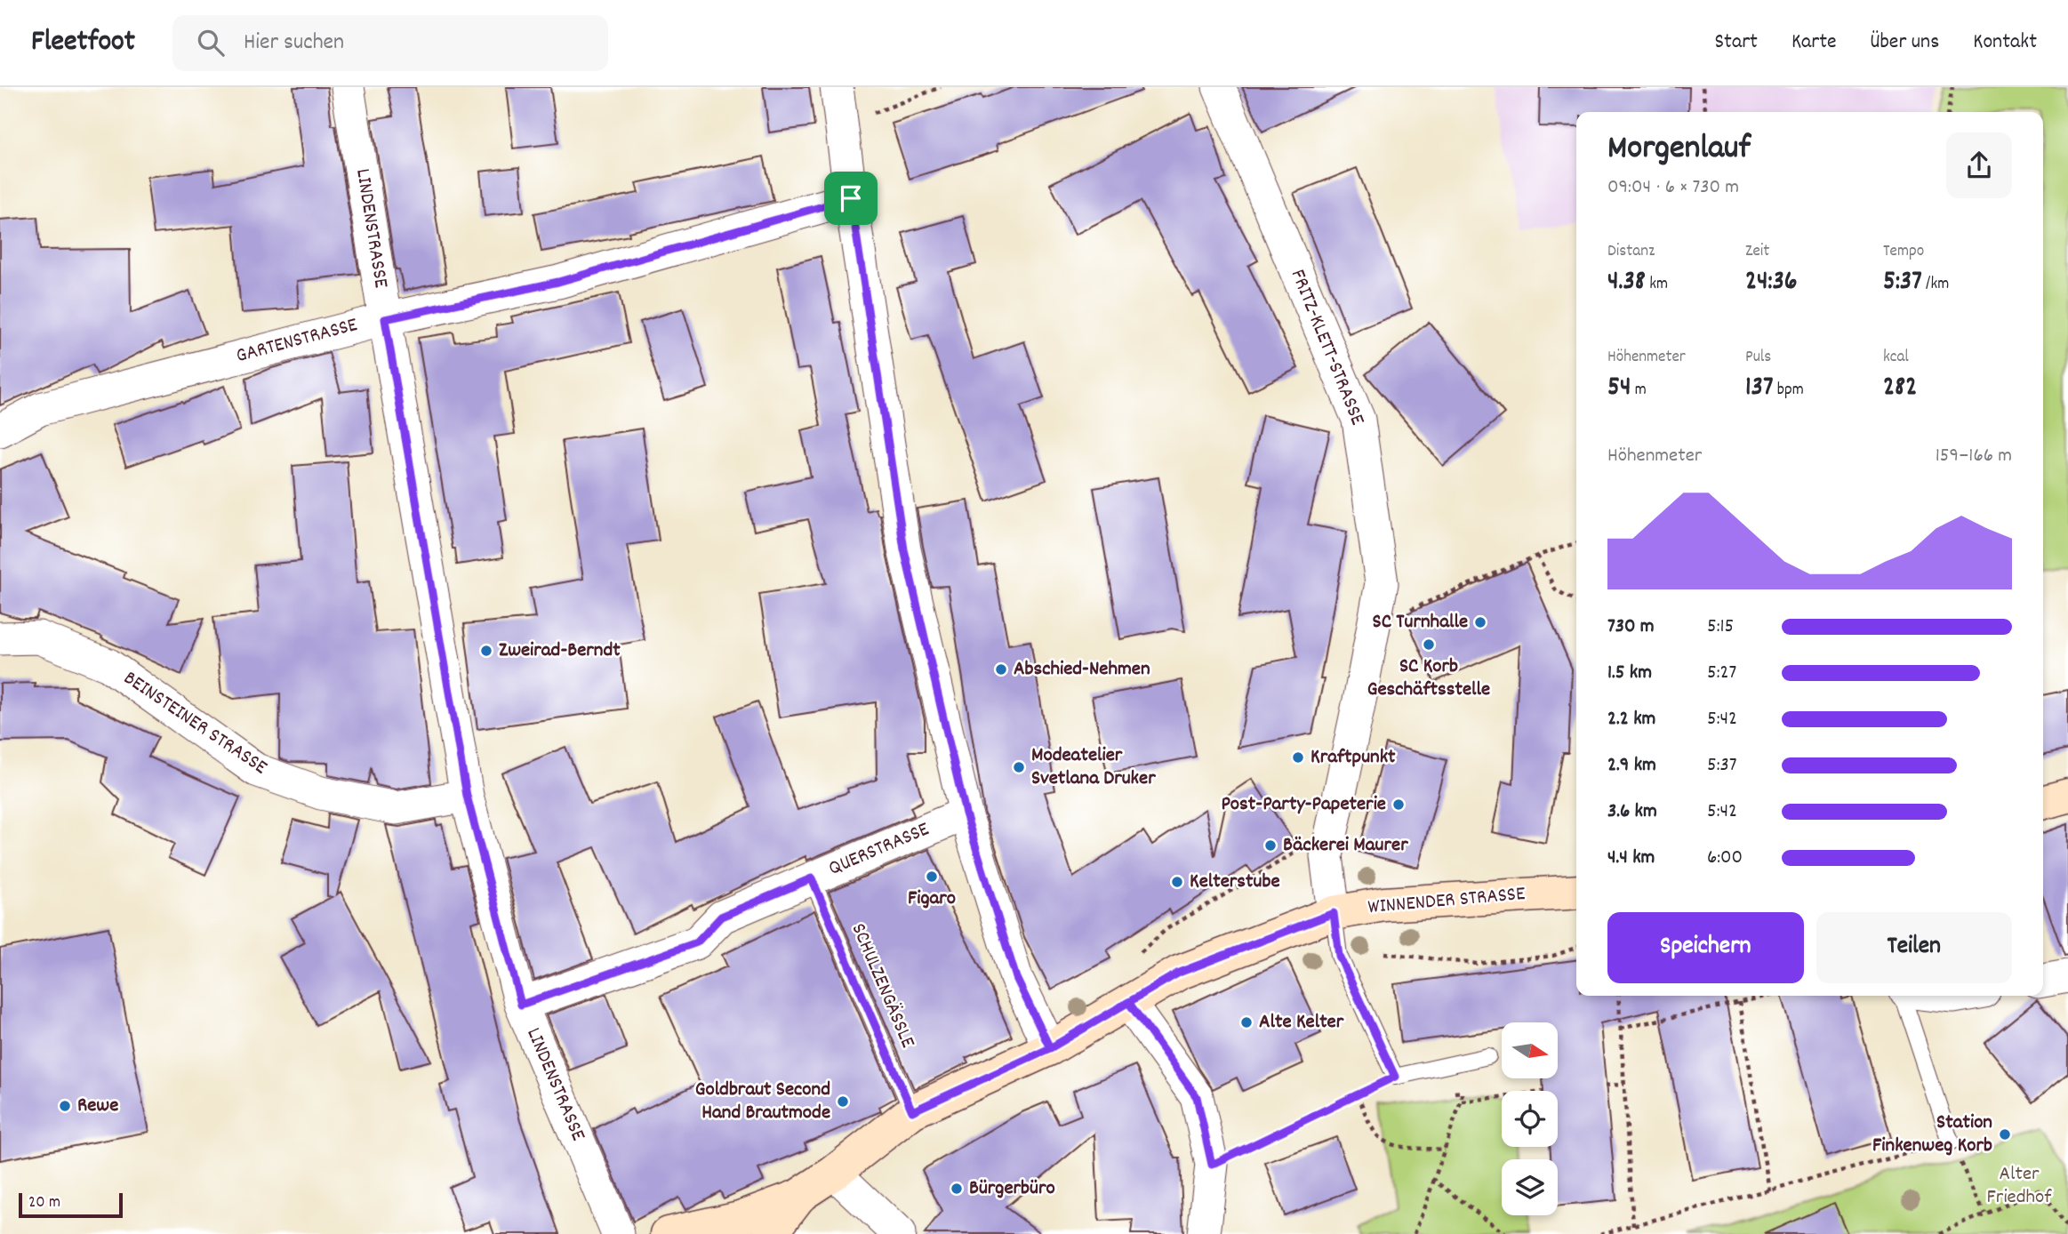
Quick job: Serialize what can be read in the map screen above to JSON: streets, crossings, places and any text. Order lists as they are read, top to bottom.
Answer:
{
  "streets": {
    "street": [
      "LINDENSTRASSE",
      "GARTENSTRASSE",
      "FRITZ-KLETT-STRASSE",
      "BEINSTEINER STRASSE",
      "QUERSTRASSE",
      "WINNENDER STRASSE"
    ],
    "lane": ["SCHULZENGÄSSLE"]
  },
  "crossings": [
    ["LINDENSTRASSE", "GARTENSTRASSE"],
    ["LINDENSTRASSE", "BEINSTEINER STRASSE"],
    ["LINDENSTRASSE", "QUERSTRASSE"],
    ["FRITZ-KLETT-STRASSE", "WINNENDER STRASSE"],
    ["QUERSTRASSE", "SCHULZENGÄSSLE"],
    ["WINNENDER STRASSE", "SCHULZENGÄSSLE"]
  ],
  "parks": ["Alter Friedhof"],
  "places": [
    "SC Turnhalle",
    "SC Korb Geschäftsstelle",
    "Zweirad-Berndt",
    "Abschied-Nehmen",
    "Kraftpunkt",
    "Modeatelier Svetlana Druker",
    "Post-Party-Papeterie",
    "Bäckerei Maurer",
    "Figaro",
    "Kelterstube",
    "Alte Kelter",
    "Goldbraut Second Hand Brautmode",
    "Rewe",
    "Station Finkenweg Korb",
    "Bürgerbüro"
  ],
  "scale_bar": "20 m",
  "north": "right",
  "page": {
    "header": "Fleetfoot",
    "search": "Hier suchen",
    "nav": [
      "Start",
      "Karte",
      "Über uns",
      "Kontakt"
    ],
    "heading": ["Morgenlauf", "09:04 · 6 × 730 m"],
    "stats": [
      ["Distanz", "4.38 km"],
      ["Zeit", "24:36"],
      ["Tempo", "5:37 /km"],
      ["Höhenmeter", "54 m"],
      ["Puls", "137 bpm"],
      ["kcal", "282"]
    ],
    "chart": ["Höhenmeter", "159–166 m"],
    "list": [
      {
        "name": "730 m",
        "note": "5:15"
      },
      {
        "name": "1.5 km",
        "note": "5:27"
      },
      {
        "name": "2.2 km",
        "note": "5:42"
      },
      {
        "name": "2.9 km",
        "note": "5:37"
      },
      {
        "name": "3.6 km",
        "note": "5:42"
      },
      {
        "name": "4.4 km",
        "note": "6:00"
      }
    ],
    "buttons": ["Speichern", "Teilen"],
    "scale": "20 m"
  }
}
